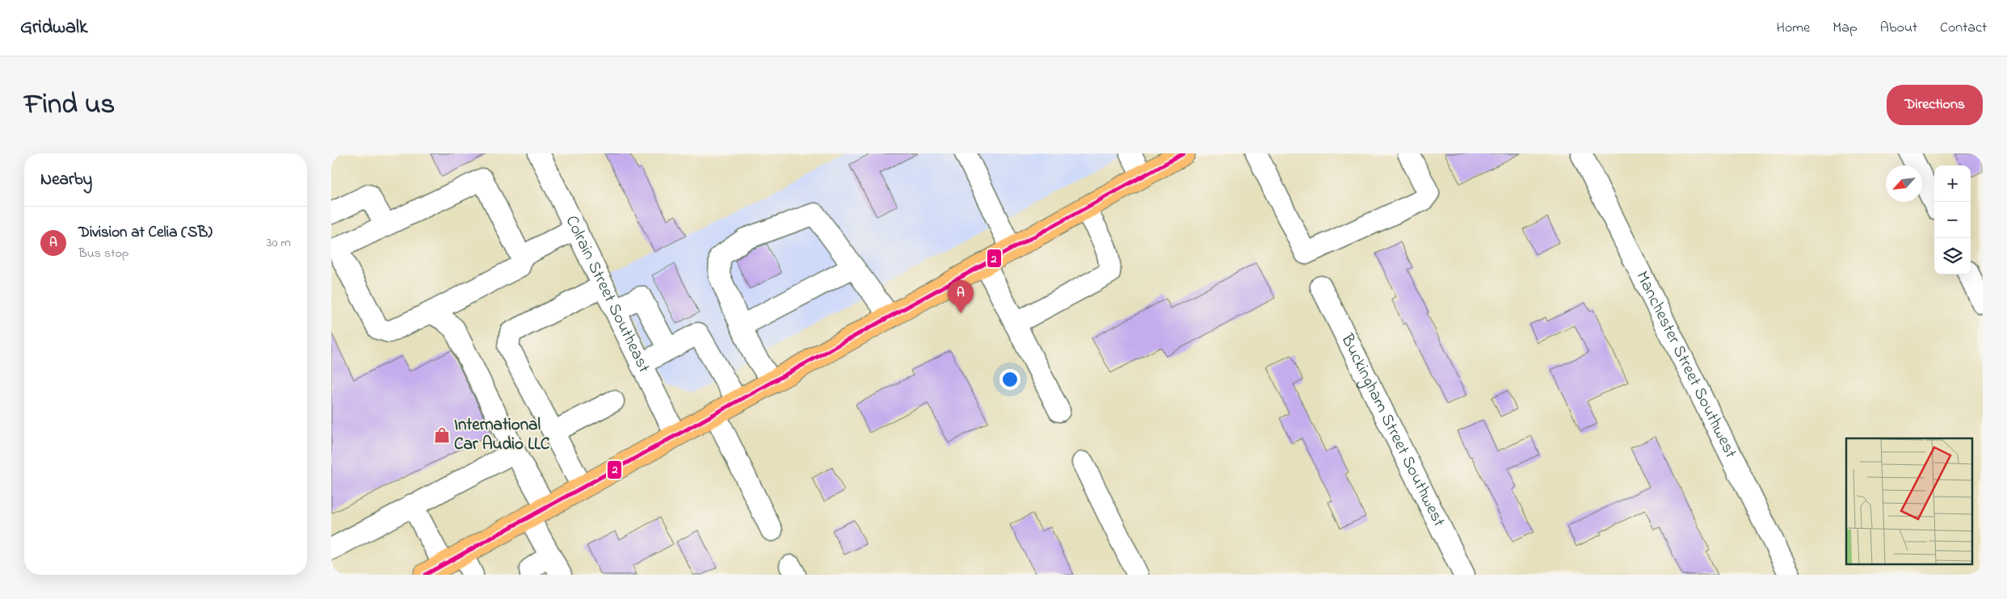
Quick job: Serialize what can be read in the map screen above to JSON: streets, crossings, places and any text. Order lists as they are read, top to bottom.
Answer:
{
  "streets": {
    "street": ["Colrain Street Southeast", "Manchester Street Southwest", "Buckingham Street Southwest"]
  },
  "places": {
    "shop": ["International Car Audio LLC"]
  },
  "lines": ["transit line 2"],
  "north": "bottom left",
  "page": {
    "header": "Gridwalk",
    "nav": [
      "Home",
      "Map",
      "About",
      "Contact"
    ],
    "title": "Find us",
    "buttons": "Directions",
    "heading": "Nearby",
    "map_buttons": ["+", "−"],
    "list": [
      {
        "mark": "A",
        "name": "Division at Celia (SB)",
        "note": "Bus stop",
        "value": "30 m"
      }
    ],
    "pins": "A"
  }
}
